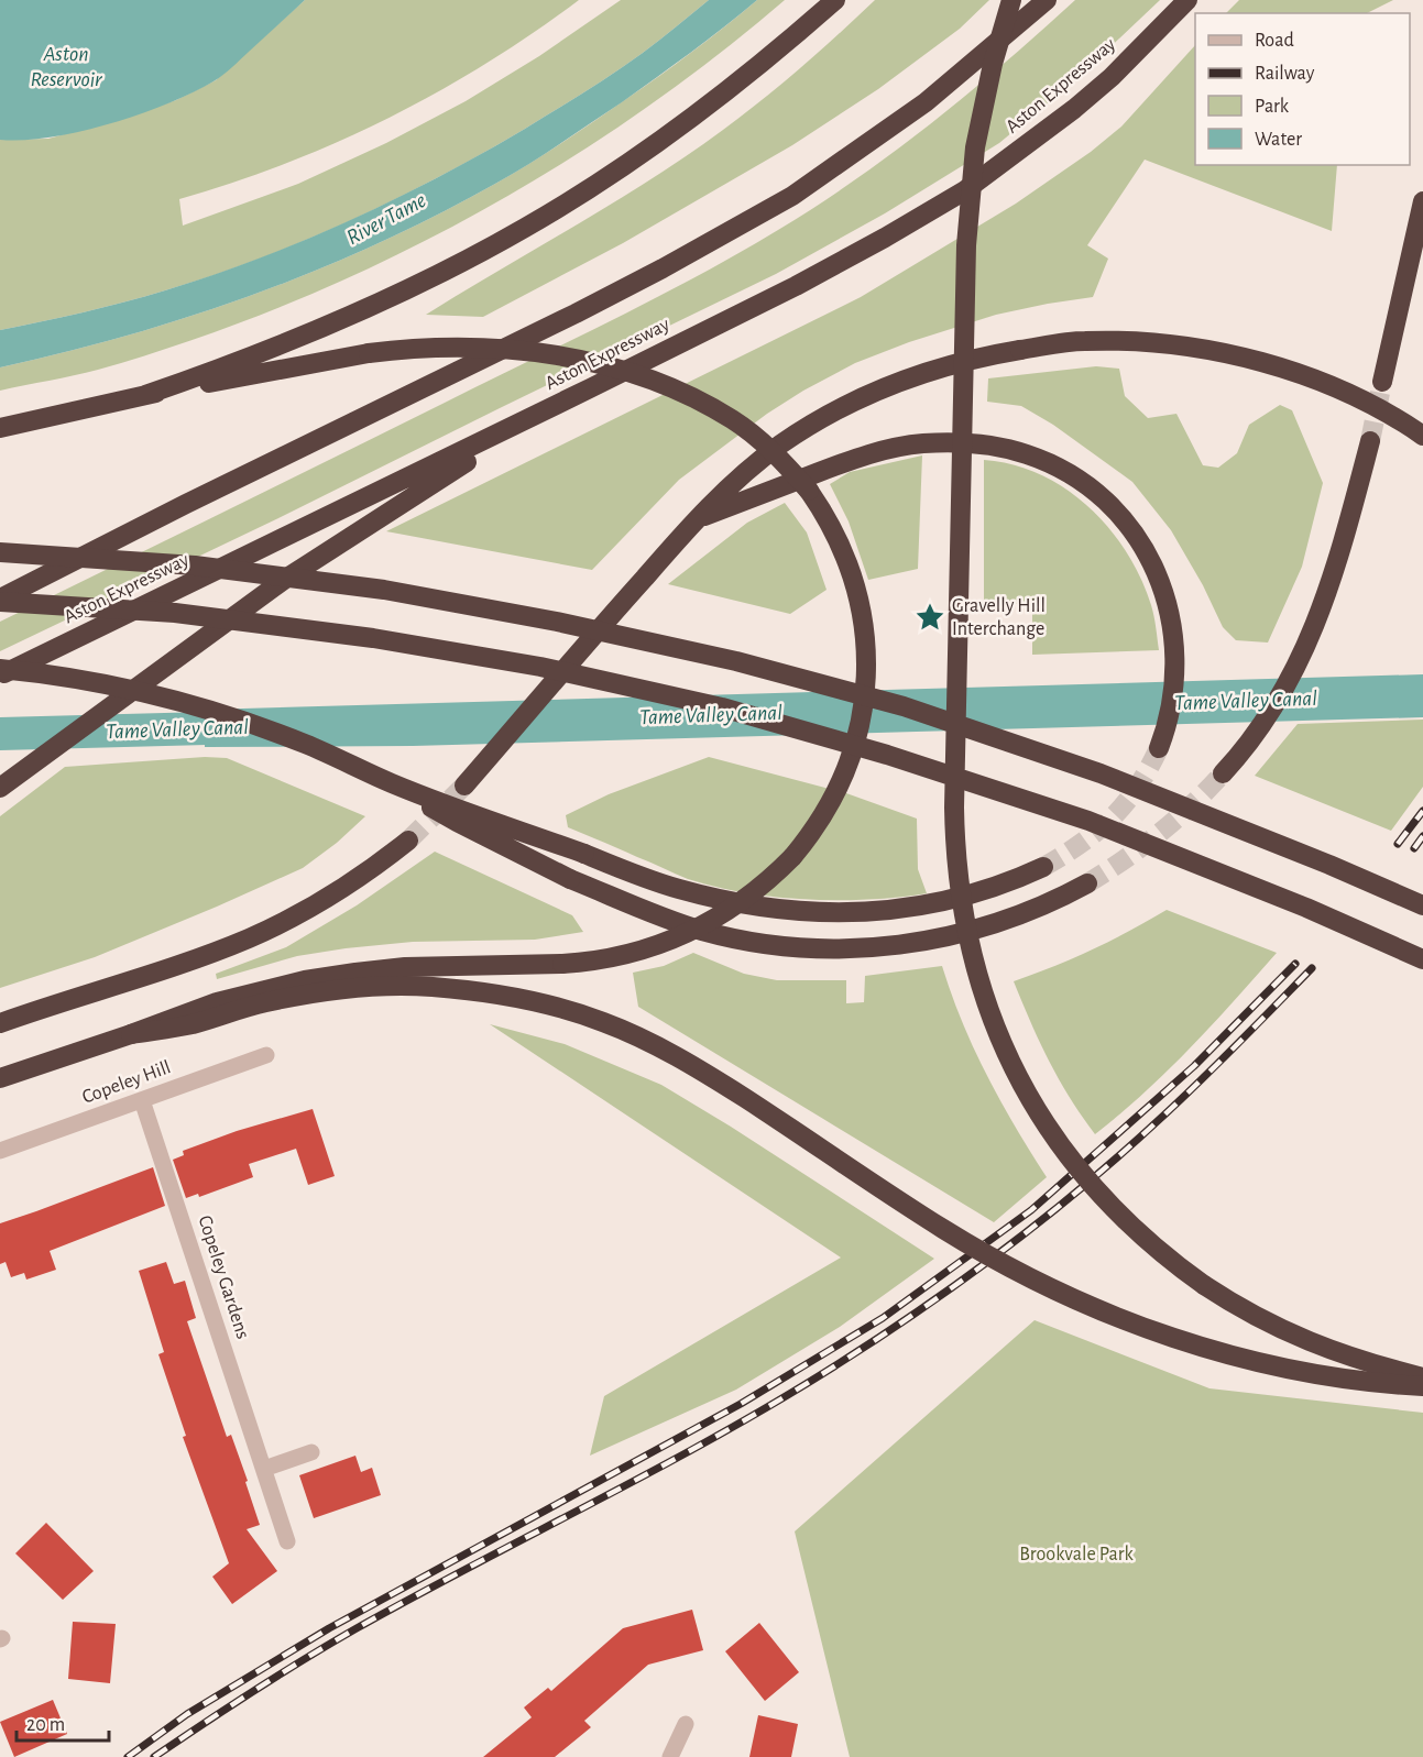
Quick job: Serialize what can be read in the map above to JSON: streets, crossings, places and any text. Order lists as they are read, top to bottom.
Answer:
{
  "streets": {
    "highway": ["Aston Expressway"],
    "street": ["Copeley Hill", "Copeley Gardens"]
  },
  "crossings": [
    ["Copeley Hill", "Copeley Gardens"]
  ],
  "water": ["Aston Reservoir", "River Tame", "Tame Valley Canal"],
  "parks": ["Brookvale Park"],
  "places": {
    "place": ["Gravelly Hill Interchange"]
  },
  "legend": [
    "Road",
    "Railway",
    "Park",
    "Water"
  ],
  "scale_bar": "20 m"
}
